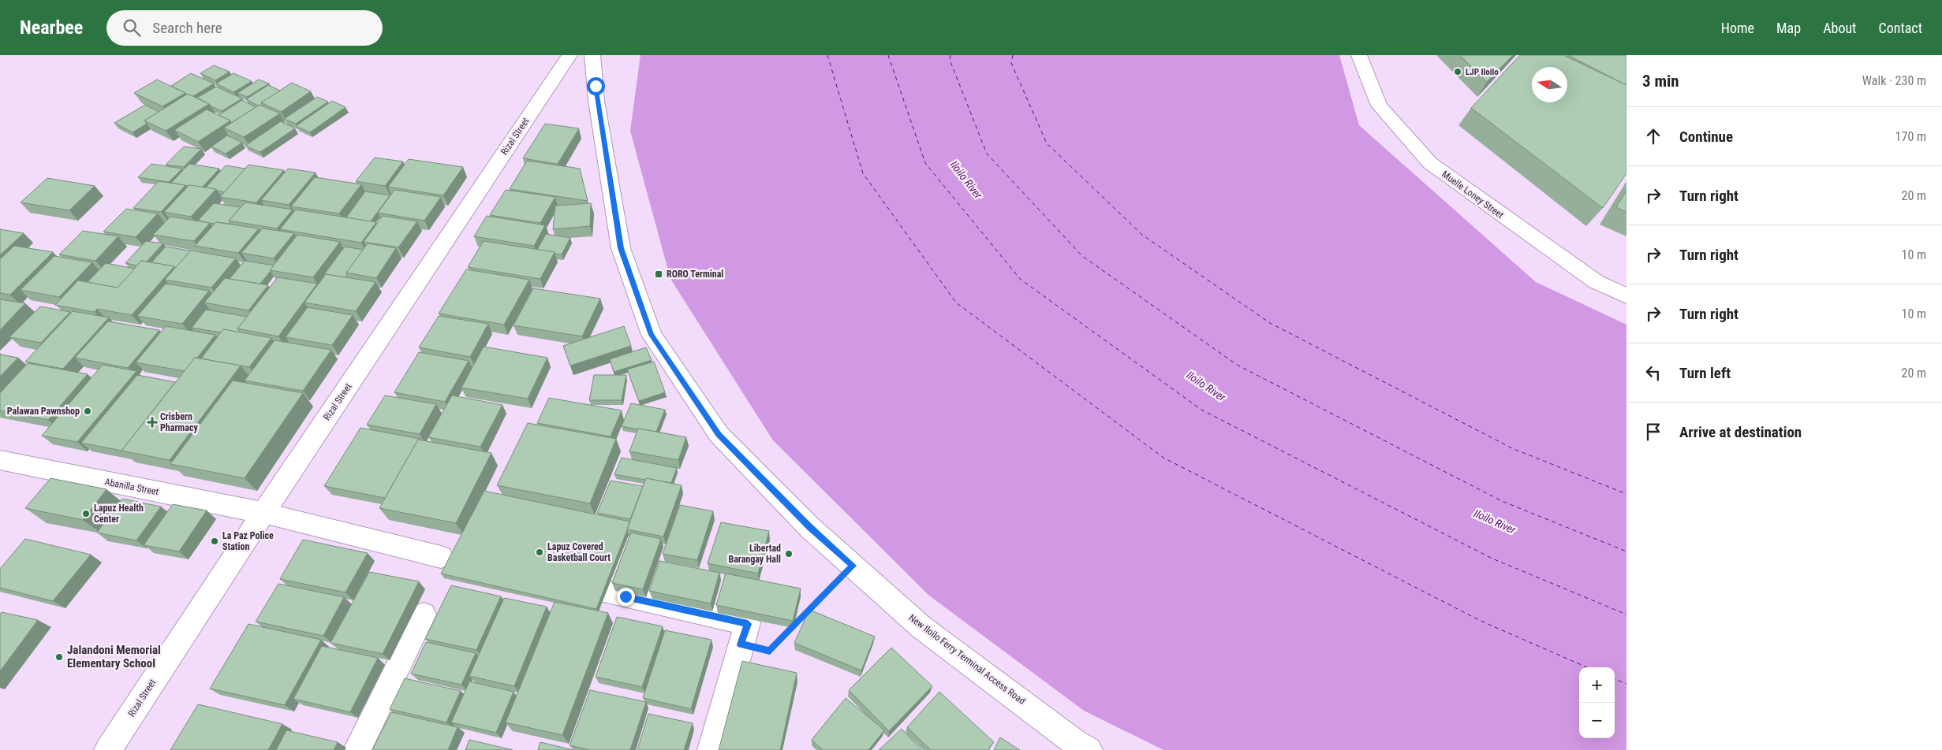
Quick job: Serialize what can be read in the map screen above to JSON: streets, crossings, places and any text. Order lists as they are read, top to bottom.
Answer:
{
  "streets": {
    "main road": [
      "Rizal Street",
      "Muelle Loney Street",
      "Abanilla Street",
      "New Iloilo Ferry Terminal Access Road"
    ]
  },
  "crossings": [
    ["Rizal Street", "Abanilla Street"]
  ],
  "water": ["Iloilo River"],
  "places": {
    "other": [
      "LJP Iloilo",
      "Palawan Pawnshop",
      "Lapuz Health Center",
      "La Paz Police Station",
      "Lapuz Covered Basketball Court",
      "Libertad Barangay Hall",
      "Jalandoni Memorial Elementary School"
    ],
    "transit": ["RORO Terminal"],
    "health": ["Crisbern Pharmacy"]
  },
  "north": "left",
  "page": {
    "header": "Nearbee",
    "search": "Search here",
    "nav": [
      "Home",
      "Map",
      "About",
      "Contact"
    ],
    "heading": ["3 min", "Walk · 230 m"],
    "list": [
      ["Continue", "170 m"],
      ["Turn right", "20 m"],
      ["Turn right", "10 m"],
      ["Turn right", "10 m"],
      ["Turn left", "20 m"],
      "Arrive at destination"
    ],
    "map_buttons": ["+", "−"]
  }
}
